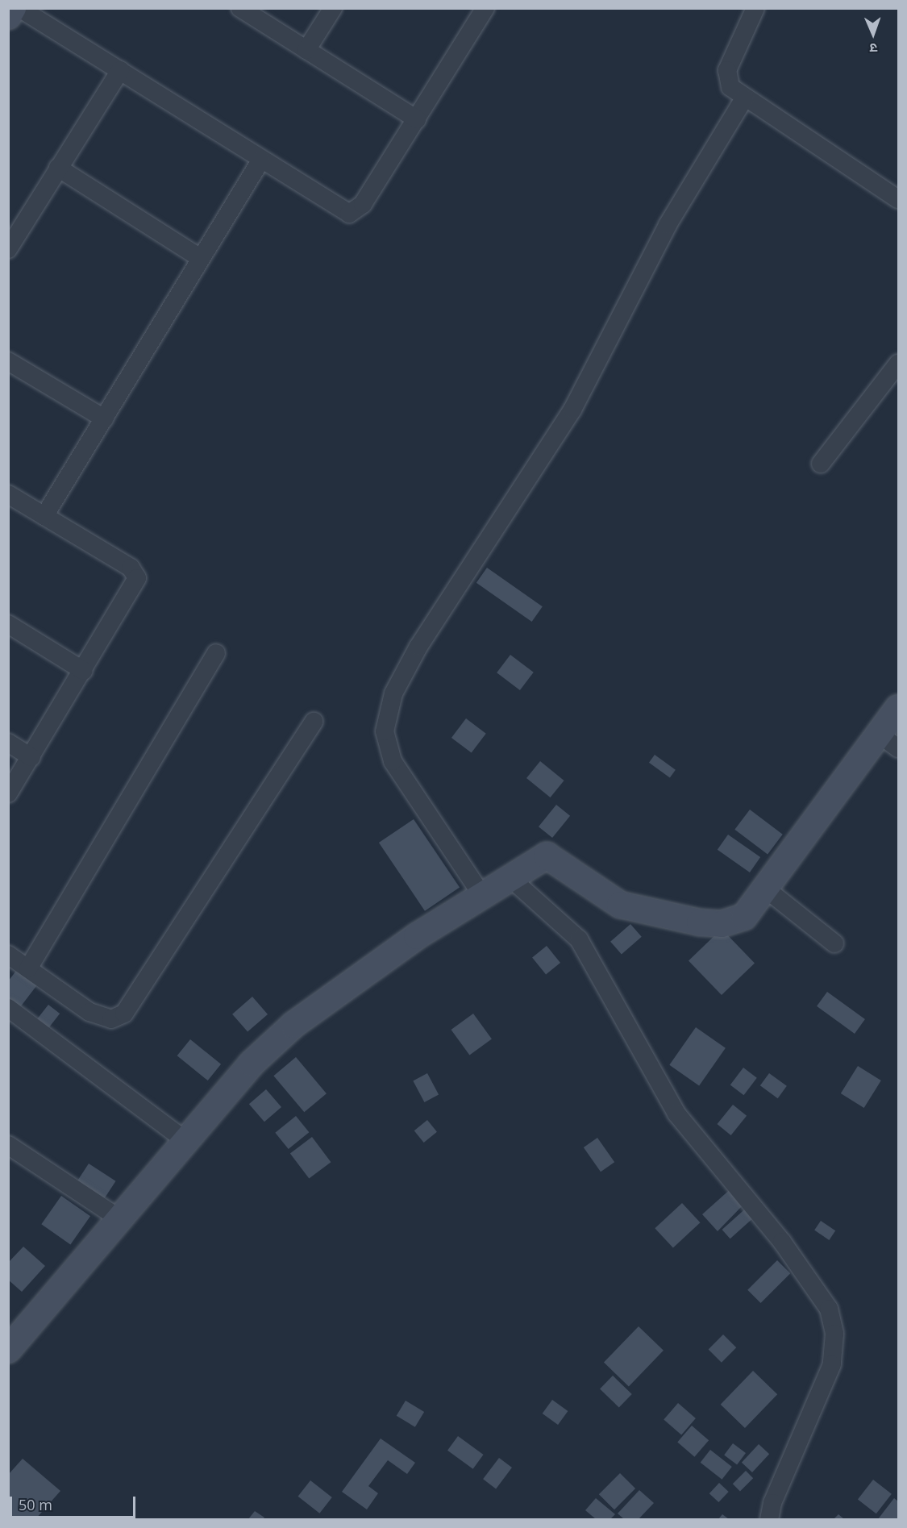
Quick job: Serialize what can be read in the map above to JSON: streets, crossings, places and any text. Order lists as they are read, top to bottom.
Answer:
{
  "scale_bar": "50 m",
  "north": "bottom"
}
